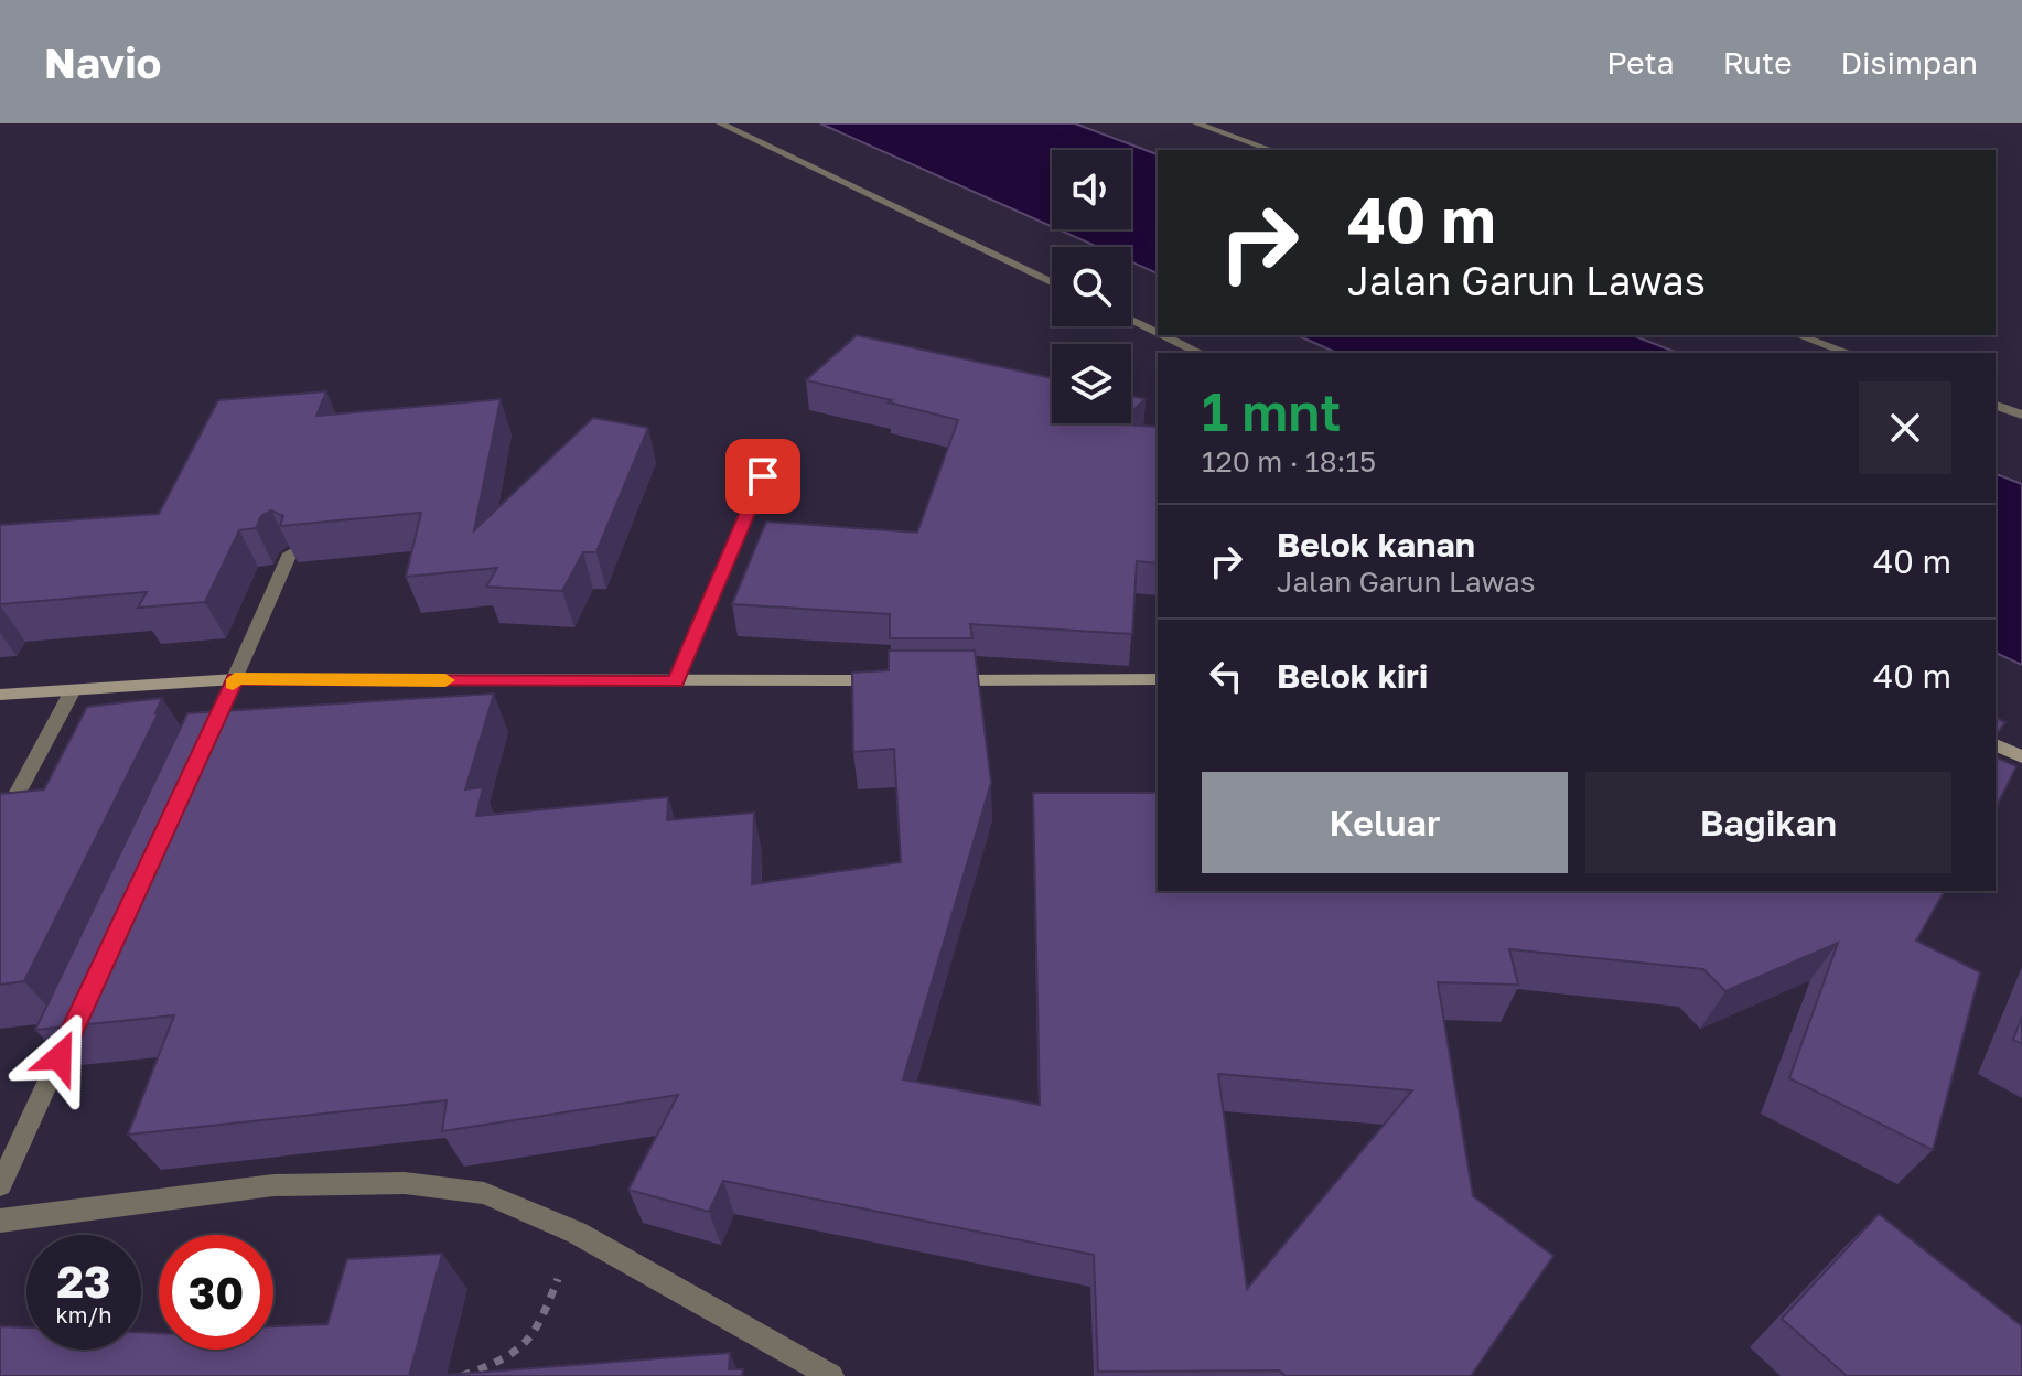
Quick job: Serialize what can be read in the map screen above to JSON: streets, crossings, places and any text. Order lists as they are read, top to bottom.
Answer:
{
  "page": {
    "header": "Navio",
    "nav": ["Peta", "Rute", "Disimpan"],
    "turn": ["40 m", "Jalan Garun Lawas"],
    "heading": ["1 mnt", "120 m · 18:15"],
    "list": [
      {
        "name": "Belok kanan",
        "note": "Jalan Garun Lawas",
        "value": "40 m"
      },
      {
        "name": "Belok kiri",
        "value": "40 m"
      }
    ],
    "buttons": ["Keluar", "Bagikan"],
    "speed": "23 km/h",
    "limit": "30"
  }
}
